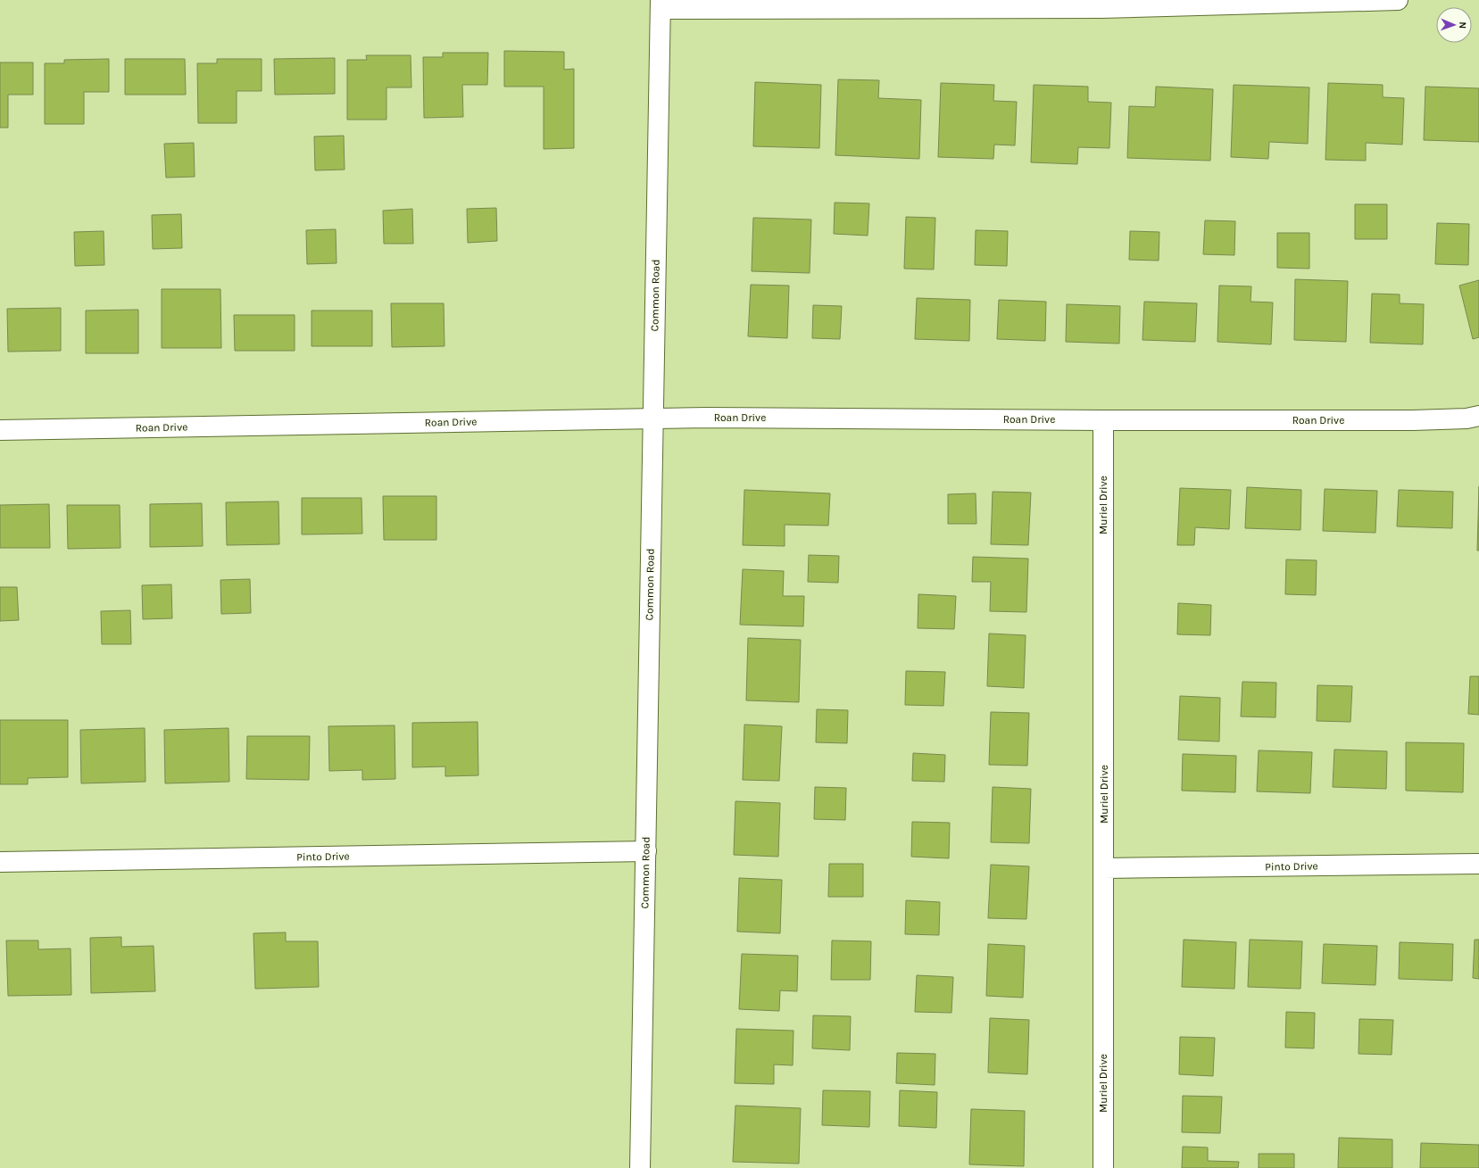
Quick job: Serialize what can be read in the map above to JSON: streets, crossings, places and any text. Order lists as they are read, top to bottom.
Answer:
{
  "streets": {
    "street": [
      "Common Road",
      "Roan Drive",
      "Muriel Drive",
      "Pinto Drive"
    ]
  },
  "crossings": [
    ["Common Road", "Roan Drive"],
    ["Common Road", "Pinto Drive"],
    ["Roan Drive", "Muriel Drive"],
    ["Muriel Drive", "Pinto Drive"]
  ],
  "north": "right"
}
